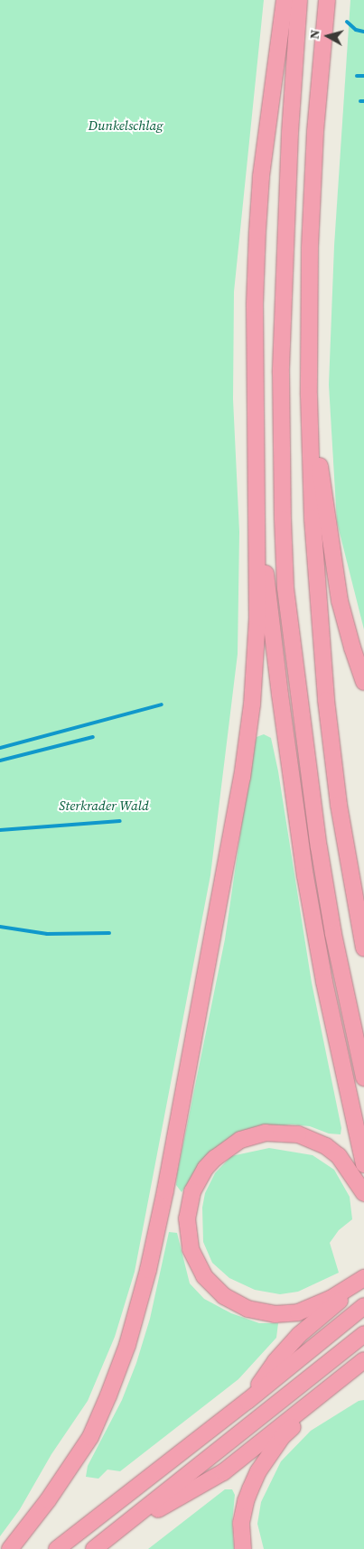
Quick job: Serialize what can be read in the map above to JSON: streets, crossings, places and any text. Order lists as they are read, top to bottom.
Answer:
{
  "parks": ["Dunkelschlag", "Sterkrader Wald"],
  "north": "left"
}
